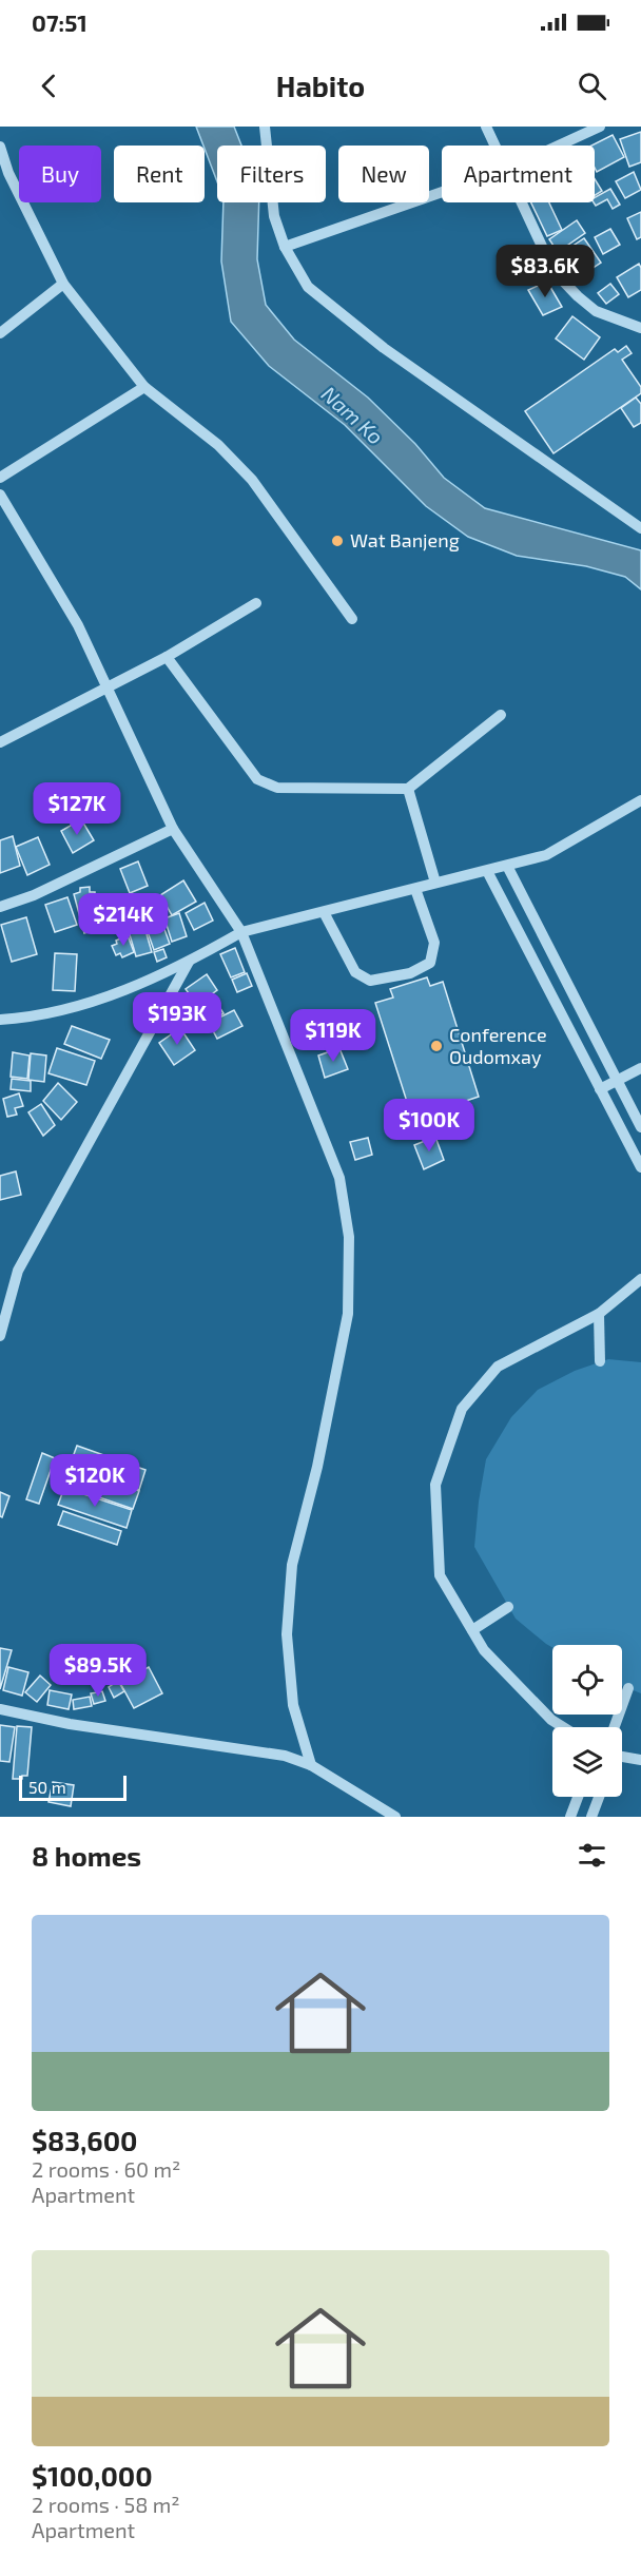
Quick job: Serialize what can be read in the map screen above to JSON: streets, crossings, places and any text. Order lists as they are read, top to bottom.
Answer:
{
  "water": ["Nam Ko"],
  "places": ["Wat Banjeng", "Conference Oudomxay"],
  "scale_bar": "50 m",
  "page": {
    "status": "07:51",
    "header": "Habito",
    "chip": [
      "Buy",
      "Rent",
      "Filters",
      "New",
      "Apartment"
    ],
    "price": [
      "$83.6K",
      "$127K",
      "$214K",
      "$193K",
      "$119K",
      "$100K",
      "$120K",
      "$89.5K"
    ],
    "scale": "50 m",
    "heading": "8 homes",
    "list": [
      {
        "name": "$83,600",
        "note": "2 rooms · 60 m² · Apartment"
      },
      {
        "name": "$100,000",
        "note": "2 rooms · 58 m² · Apartment"
      }
    ]
  }
}
